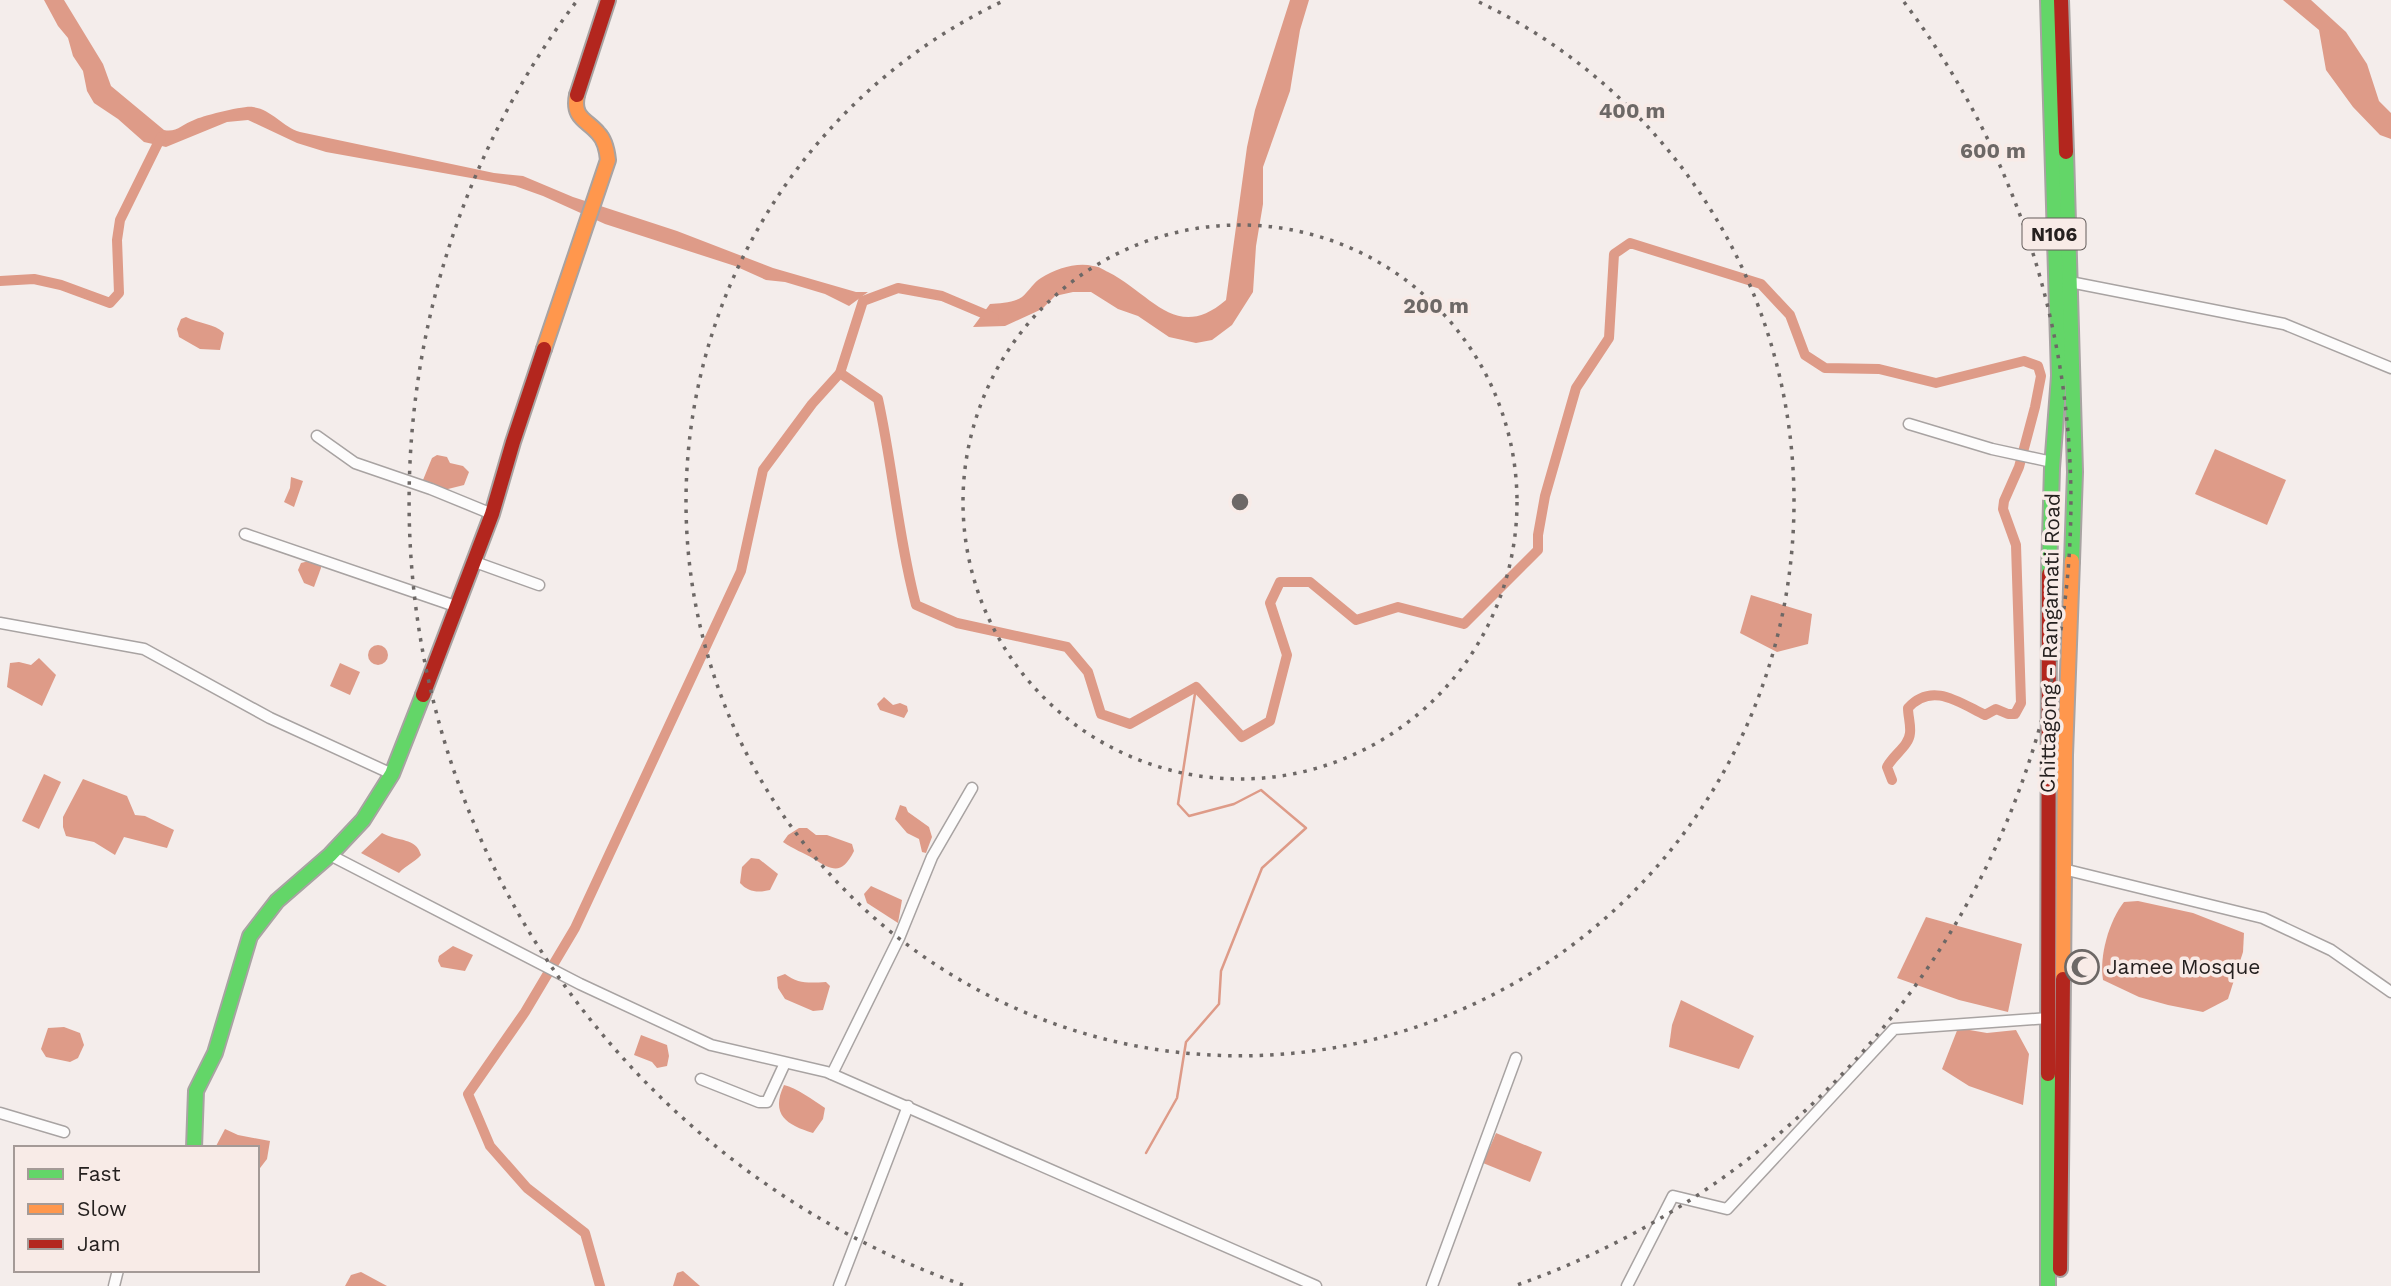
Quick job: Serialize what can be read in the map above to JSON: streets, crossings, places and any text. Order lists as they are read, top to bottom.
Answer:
{
  "streets": {
    "main road": ["N106", "Chittagong - Rangamati Road"]
  },
  "places": {
    "mosque": ["Jamee Mosque"]
  },
  "legend": ["Fast", "Slow", "Jam"],
  "rings": ["400 m", "600 m", "200 m"]
}
